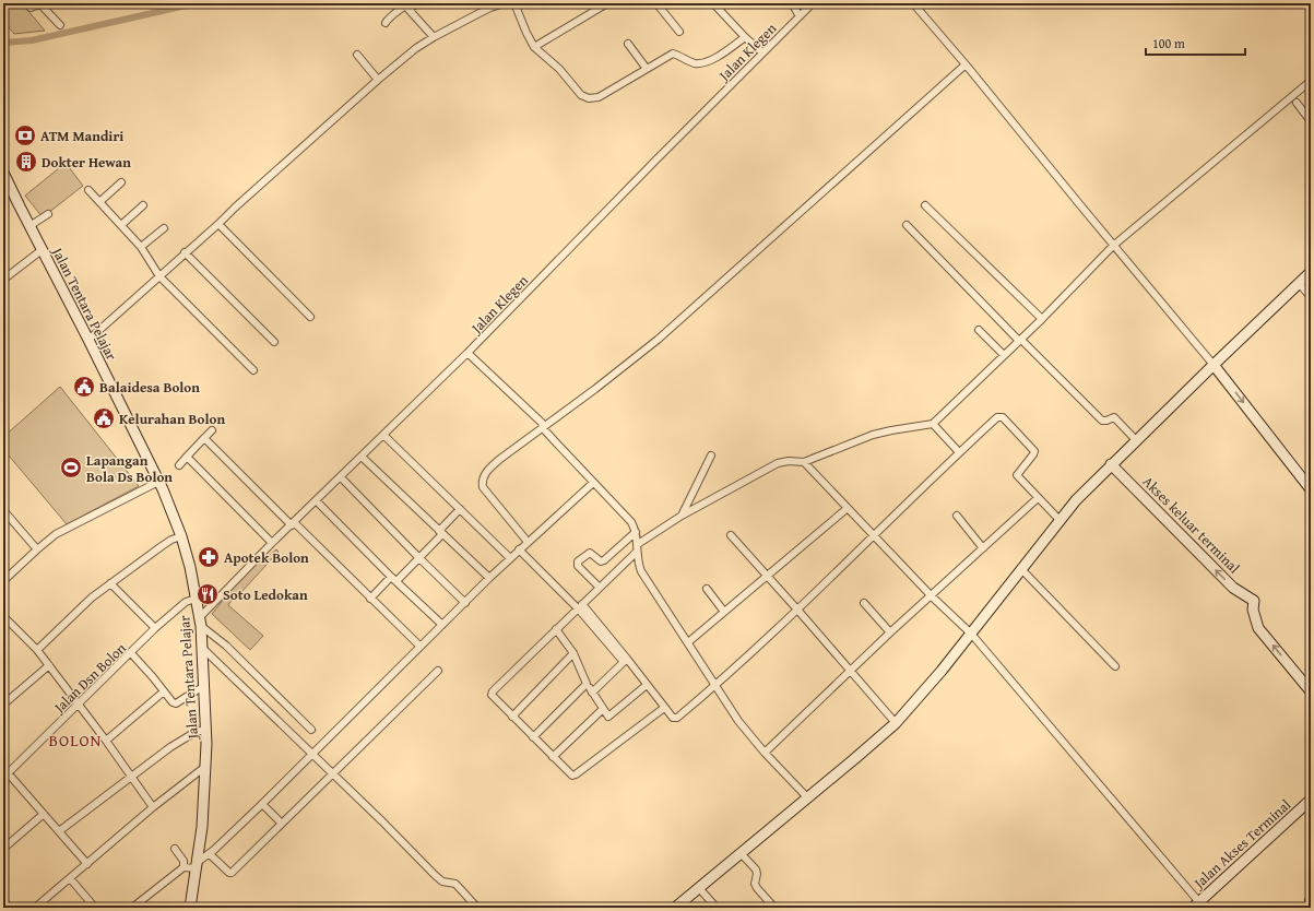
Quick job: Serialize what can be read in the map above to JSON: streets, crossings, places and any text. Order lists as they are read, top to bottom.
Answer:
{
  "streets": {
    "street": [
      "Jalan Klegen",
      "Jalan Tentara Pelajar",
      "Akses keluar terminal",
      "Jalan Dsn Bolon",
      "Jalan Akses Terminal"
    ]
  },
  "crossings": [
    ["Jalan Klegen", "Jalan Tentara Pelajar"],
    ["Jalan Tentara Pelajar", "Jalan Dsn Bolon"]
  ],
  "one_way": ["Akses keluar terminal"],
  "districts": ["BOLON"],
  "places": {
    "bank": ["ATM Mandiri"],
    "building": ["Dokter Hewan"],
    "public building": ["Balaidesa Bolon", "Kelurahan Bolon"],
    "sports": ["Lapangan Bola Ds Bolon"],
    "pharmacy": ["Apotek Bolon"],
    "restaurant": ["Soto Ledokan"]
  },
  "scale_bar": "100 m"
}
